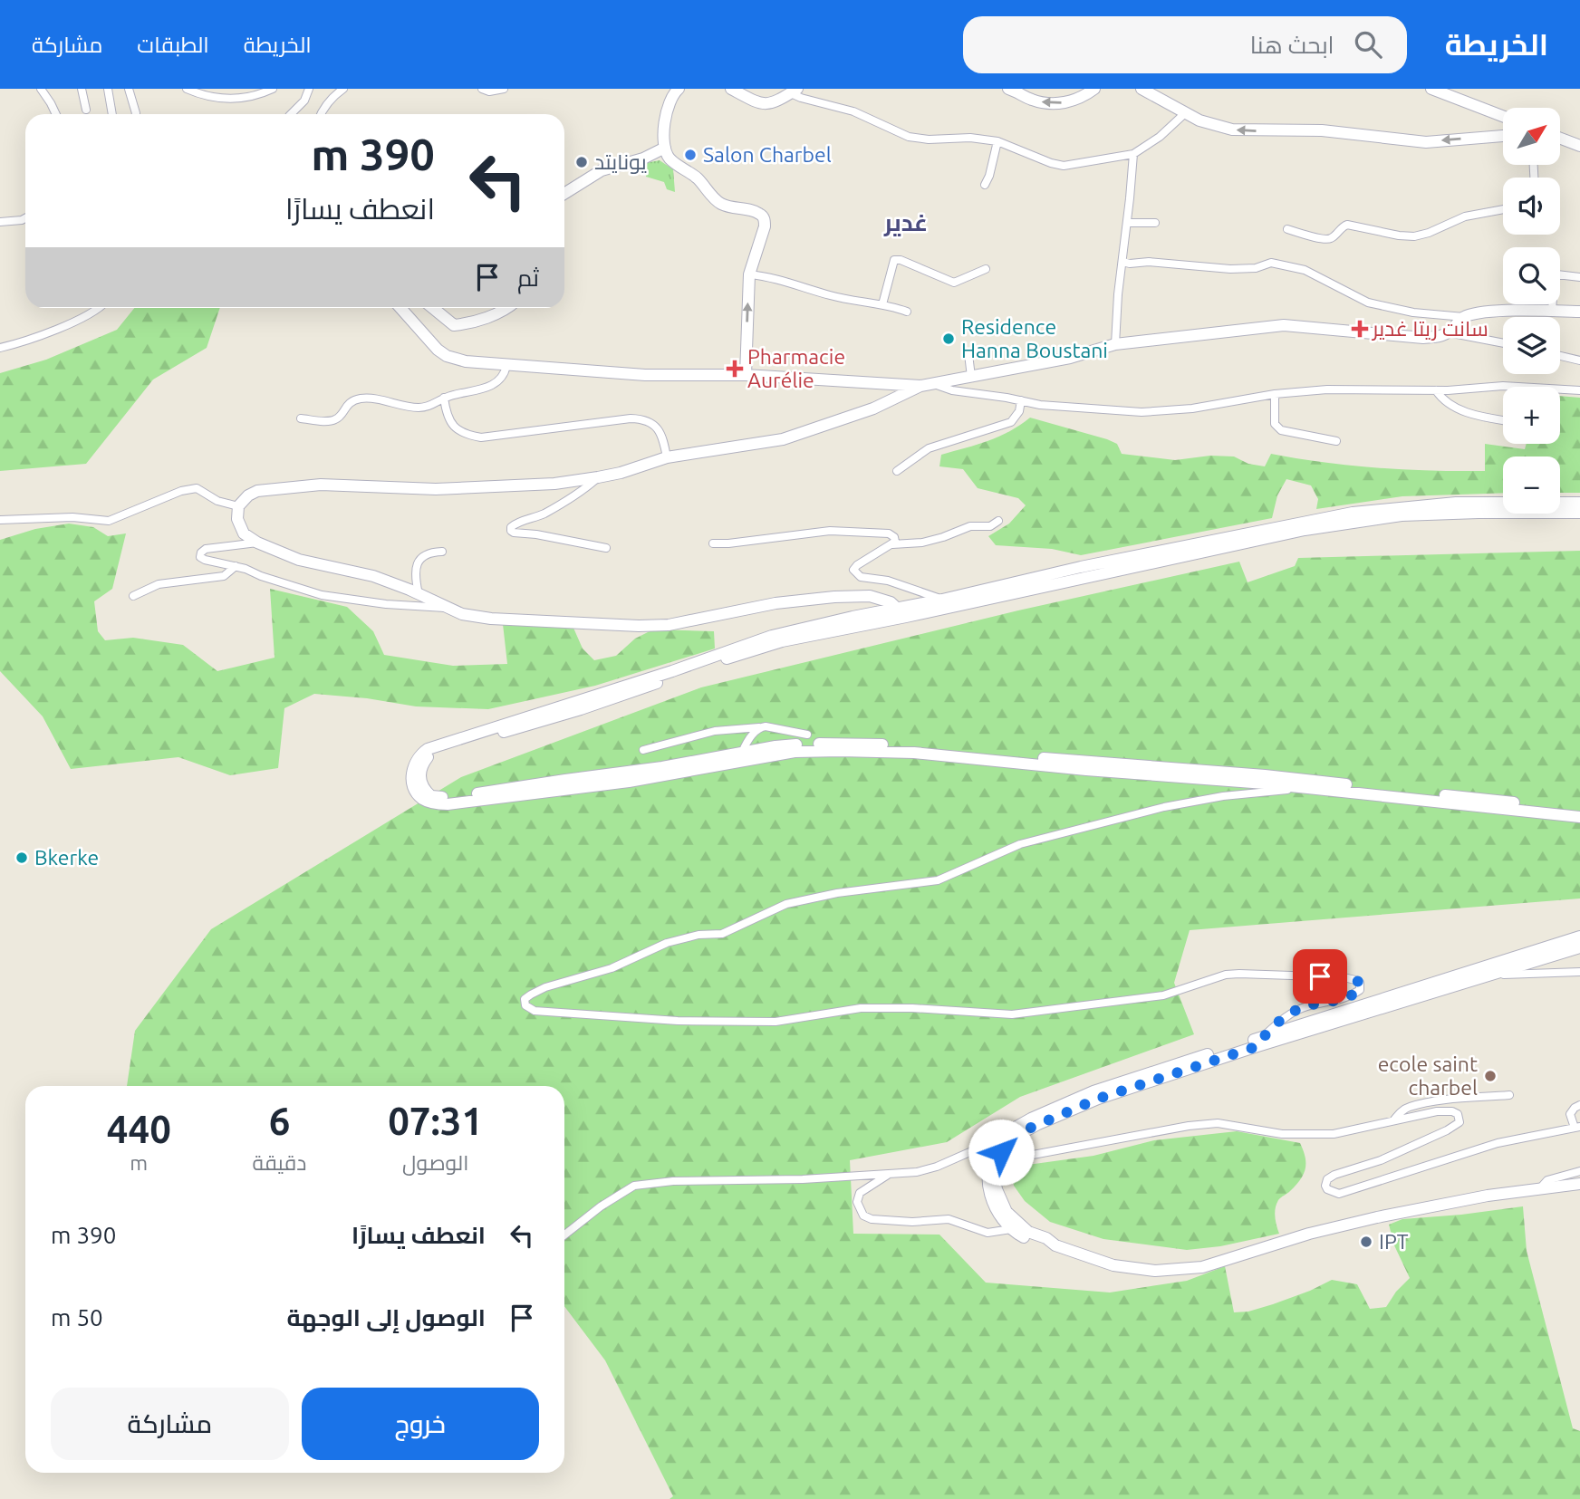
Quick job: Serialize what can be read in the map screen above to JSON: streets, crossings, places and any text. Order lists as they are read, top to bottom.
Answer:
{
  "districts": ["غدير"],
  "places": {
    "other": [
      "Salon Charbel",
      "يونايتد",
      "Residence Hanna Boustani",
      "Bkerke",
      "ecole saint charbel",
      "IPT"
    ],
    "health": ["سانت ريتا غدير", "Pharmacie Aurélie"]
  },
  "north": "top right",
  "page": {
    "header": "الخريطة",
    "search": "ابحث هنا",
    "nav": ["الخريطة", "الطبقات", "مشاركة"],
    "map_buttons": ["+", "−"],
    "turn": ["390 m", "انعطف يسارًا"],
    "then": "ثم",
    "eta": [
      "07:31",
      "الوصول",
      "6",
      "دقيقة",
      "440",
      "m"
    ],
    "list": [
      {
        "name": "انعطف يسارًا",
        "value": "390 m"
      },
      {
        "name": "الوصول إلى الوجهة",
        "value": "50 m"
      }
    ],
    "buttons": ["خروج", "مشاركة"]
  }
}
